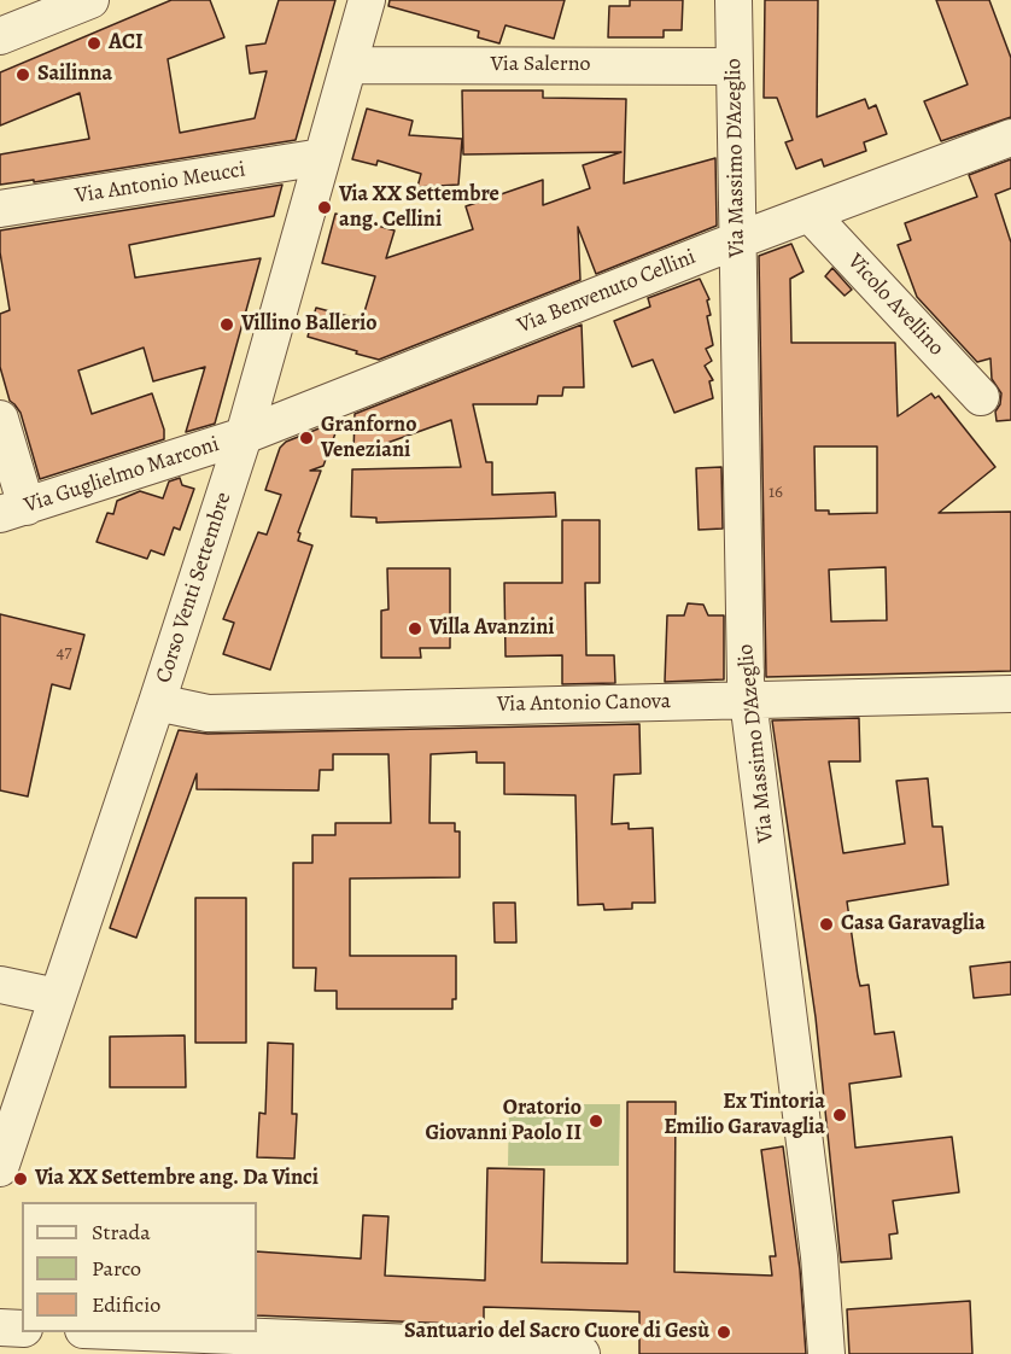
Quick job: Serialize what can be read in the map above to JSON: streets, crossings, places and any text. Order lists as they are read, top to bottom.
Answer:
{
  "streets": {
    "street": [
      "Via Salerno",
      "Via Massimo D'Azeglio",
      "Via Antonio Meucci",
      "Via Benvenuto Cellini",
      "Vicolo Avellino",
      "Via Guglielmo Marconi",
      "Corso Venti Settembre",
      "Via Antonio Canova"
    ]
  },
  "crossings": [
    ["Via Salerno", "Via Massimo D'Azeglio"],
    ["Via Salerno", "Corso Venti Settembre"],
    ["Via Massimo D'Azeglio", "Via Benvenuto Cellini"],
    ["Via Massimo D'Azeglio", "Via Antonio Canova"],
    ["Via Antonio Meucci", "Corso Venti Settembre"],
    ["Via Benvenuto Cellini", "Vicolo Avellino"],
    ["Via Benvenuto Cellini", "Via Guglielmo Marconi"],
    ["Via Benvenuto Cellini", "Corso Venti Settembre"],
    ["Via Guglielmo Marconi", "Corso Venti Settembre"],
    ["Corso Venti Settembre", "Via Antonio Canova"]
  ],
  "places": [
    "ACI",
    "Sailinna",
    "Via XX Settembre ang. Cellini",
    "Villino Ballerio",
    "Granforno Veneziani",
    "Villa Avanzini",
    "Casa Garavaglia",
    "Ex Tintoria Emilio Garavaglia",
    "Oratorio Giovanni Paolo II",
    "Via XX Settembre ang. Da Vinci",
    "Santuario del Sacro Cuore di Gesù"
  ],
  "house_numbers": ["16", "47"],
  "legend": ["Strada", "Parco", "Edificio"]
}
